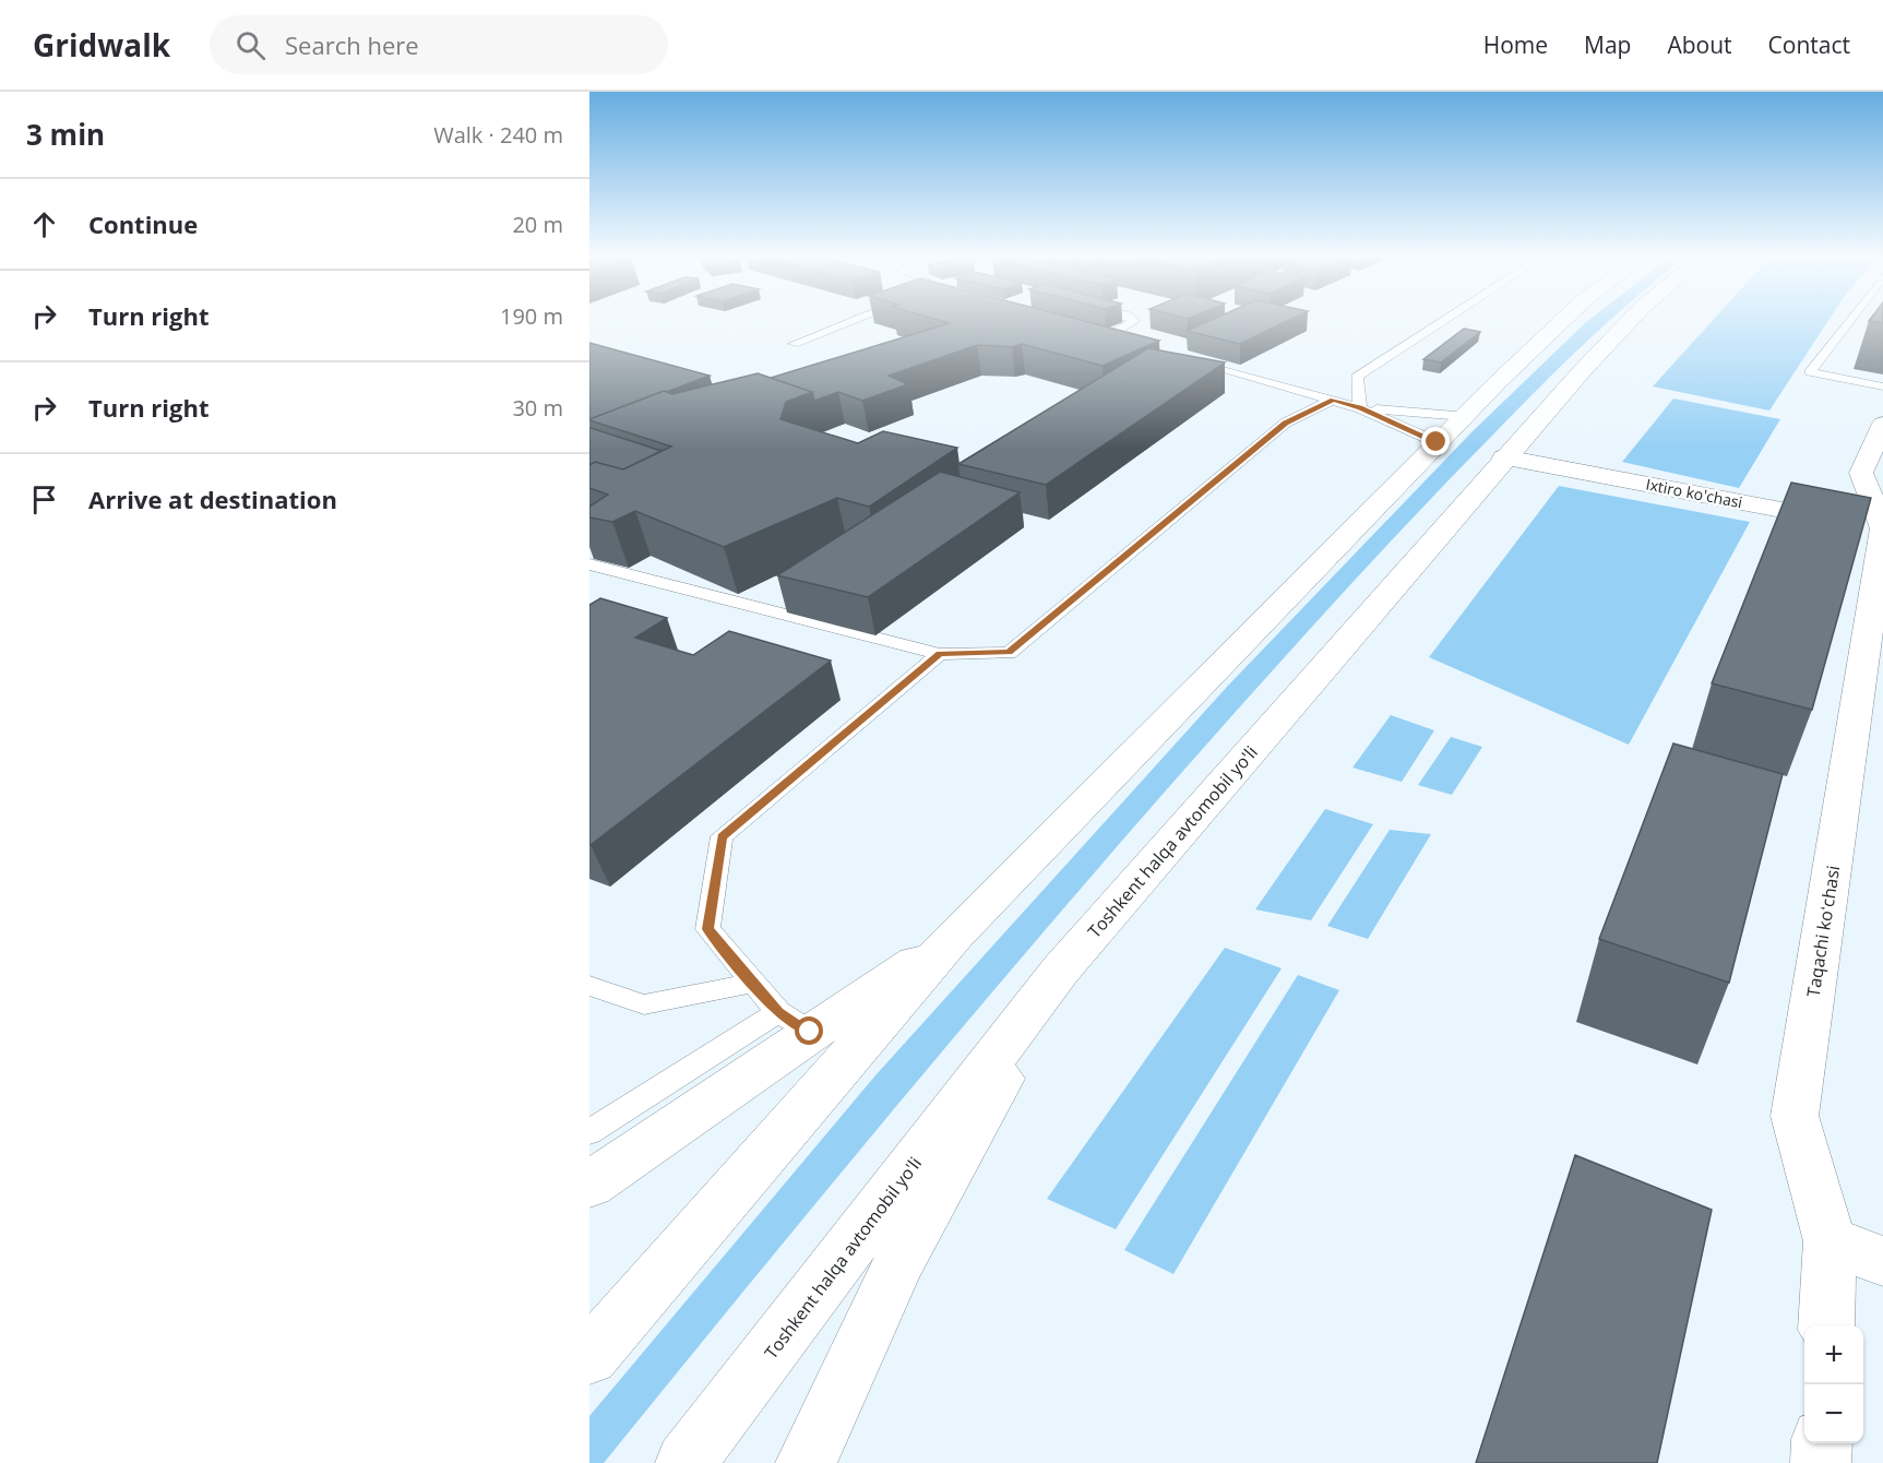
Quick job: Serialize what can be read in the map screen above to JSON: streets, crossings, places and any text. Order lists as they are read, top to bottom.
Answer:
{
  "streets": {
    "main road": ["Ixtiro ko'chasi", "Toshkent halqa avtomobil yo'li", "Taqachi koʻchasi"]
  },
  "crossings": [
    ["Ixtiro ko'chasi", "Toshkent halqa avtomobil yo'li"],
    ["Ixtiro ko'chasi", "Taqachi koʻchasi"]
  ],
  "page": {
    "header": "Gridwalk",
    "search": "Search here",
    "nav": [
      "Home",
      "Map",
      "About",
      "Contact"
    ],
    "heading": ["3 min", "Walk · 240 m"],
    "list": [
      ["Continue", "20 m"],
      ["Turn right", "190 m"],
      ["Turn right", "30 m"],
      "Arrive at destination"
    ],
    "map_buttons": ["+", "−"]
  }
}
